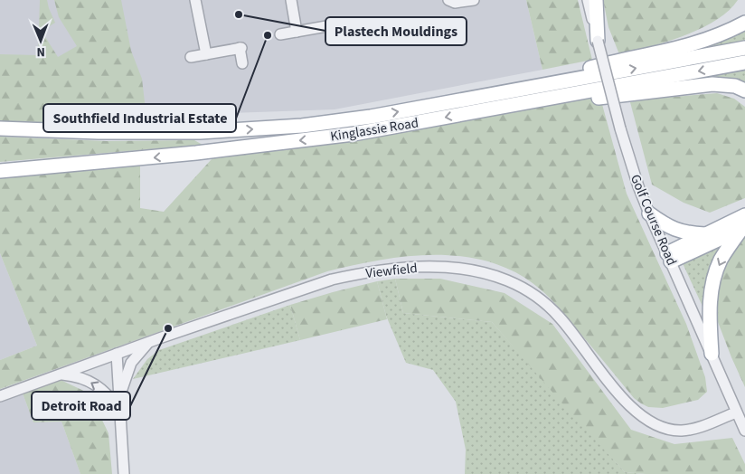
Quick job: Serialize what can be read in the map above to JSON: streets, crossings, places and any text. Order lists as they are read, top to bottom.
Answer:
{
  "streets": {
    "main road": ["Kinglassie Road"],
    "street": ["Golf Course Road", "Viewfield"]
  },
  "crossings": [
    ["Golf Course Road", "Viewfield"]
  ],
  "places": ["Plastech Mouldings", "Southfield Industrial Estate", "Detroit Road"],
  "north": "bottom"
}
